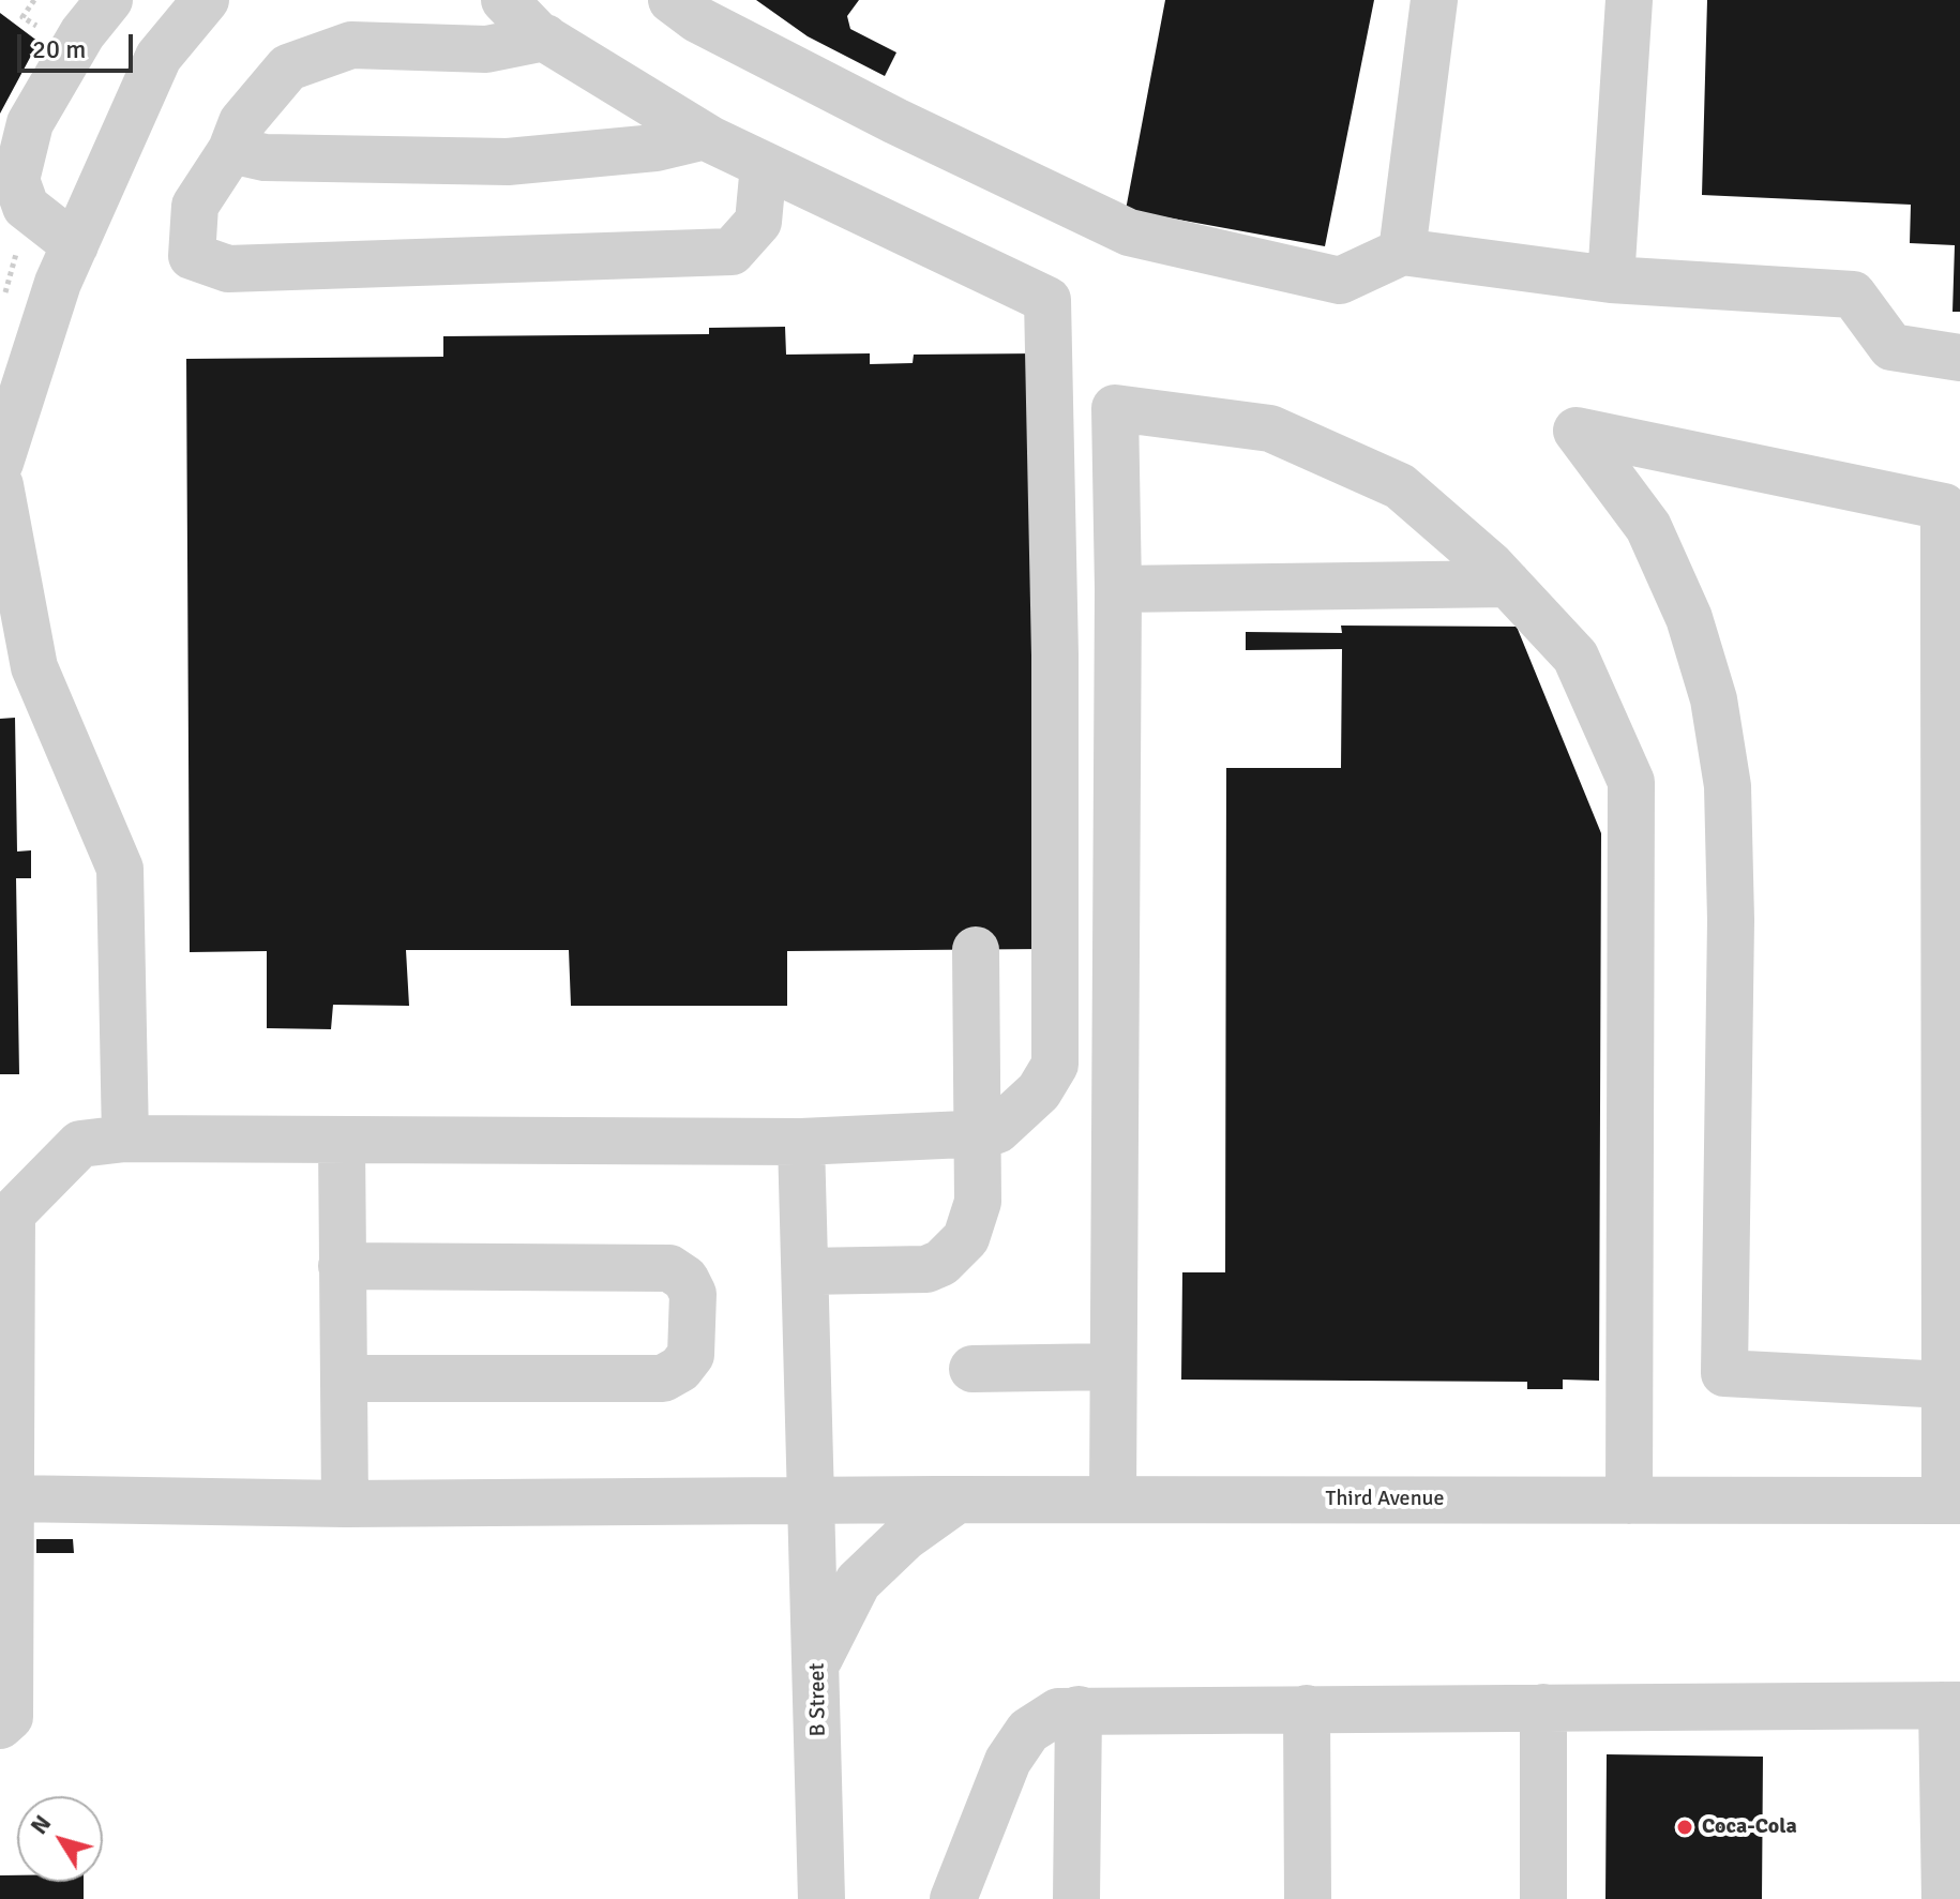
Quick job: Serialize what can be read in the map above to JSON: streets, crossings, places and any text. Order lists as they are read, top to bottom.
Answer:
{
  "streets": {
    "street": ["Third Avenue", "B Street"]
  },
  "crossings": [
    ["Third Avenue", "B Street"]
  ],
  "places": ["Coca-Cola"],
  "scale_bar": "20 m",
  "north": "top left"
}
